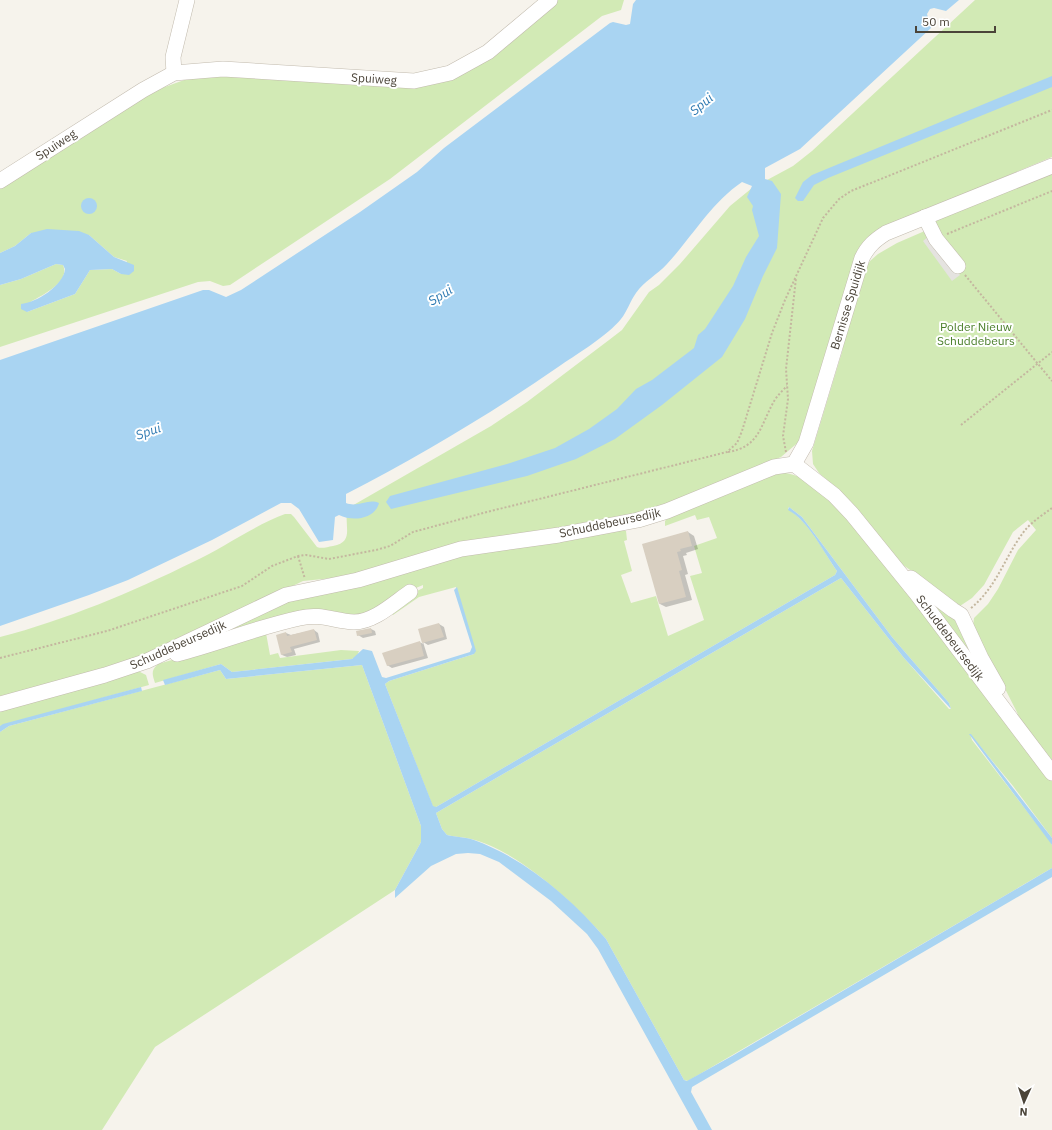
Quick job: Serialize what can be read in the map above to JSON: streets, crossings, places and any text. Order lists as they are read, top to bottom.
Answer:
{
  "streets": {
    "street": ["Spuiweg", "Bernisse Spuidijk", "Schuddebeursedijk"]
  },
  "crossings": [
    ["Bernisse Spuidijk", "Schuddebeursedijk"]
  ],
  "water": ["Spui"],
  "parks": ["Polder Nieuw Schuddebeurs"],
  "scale_bar": "50 m",
  "north": "bottom"
}
